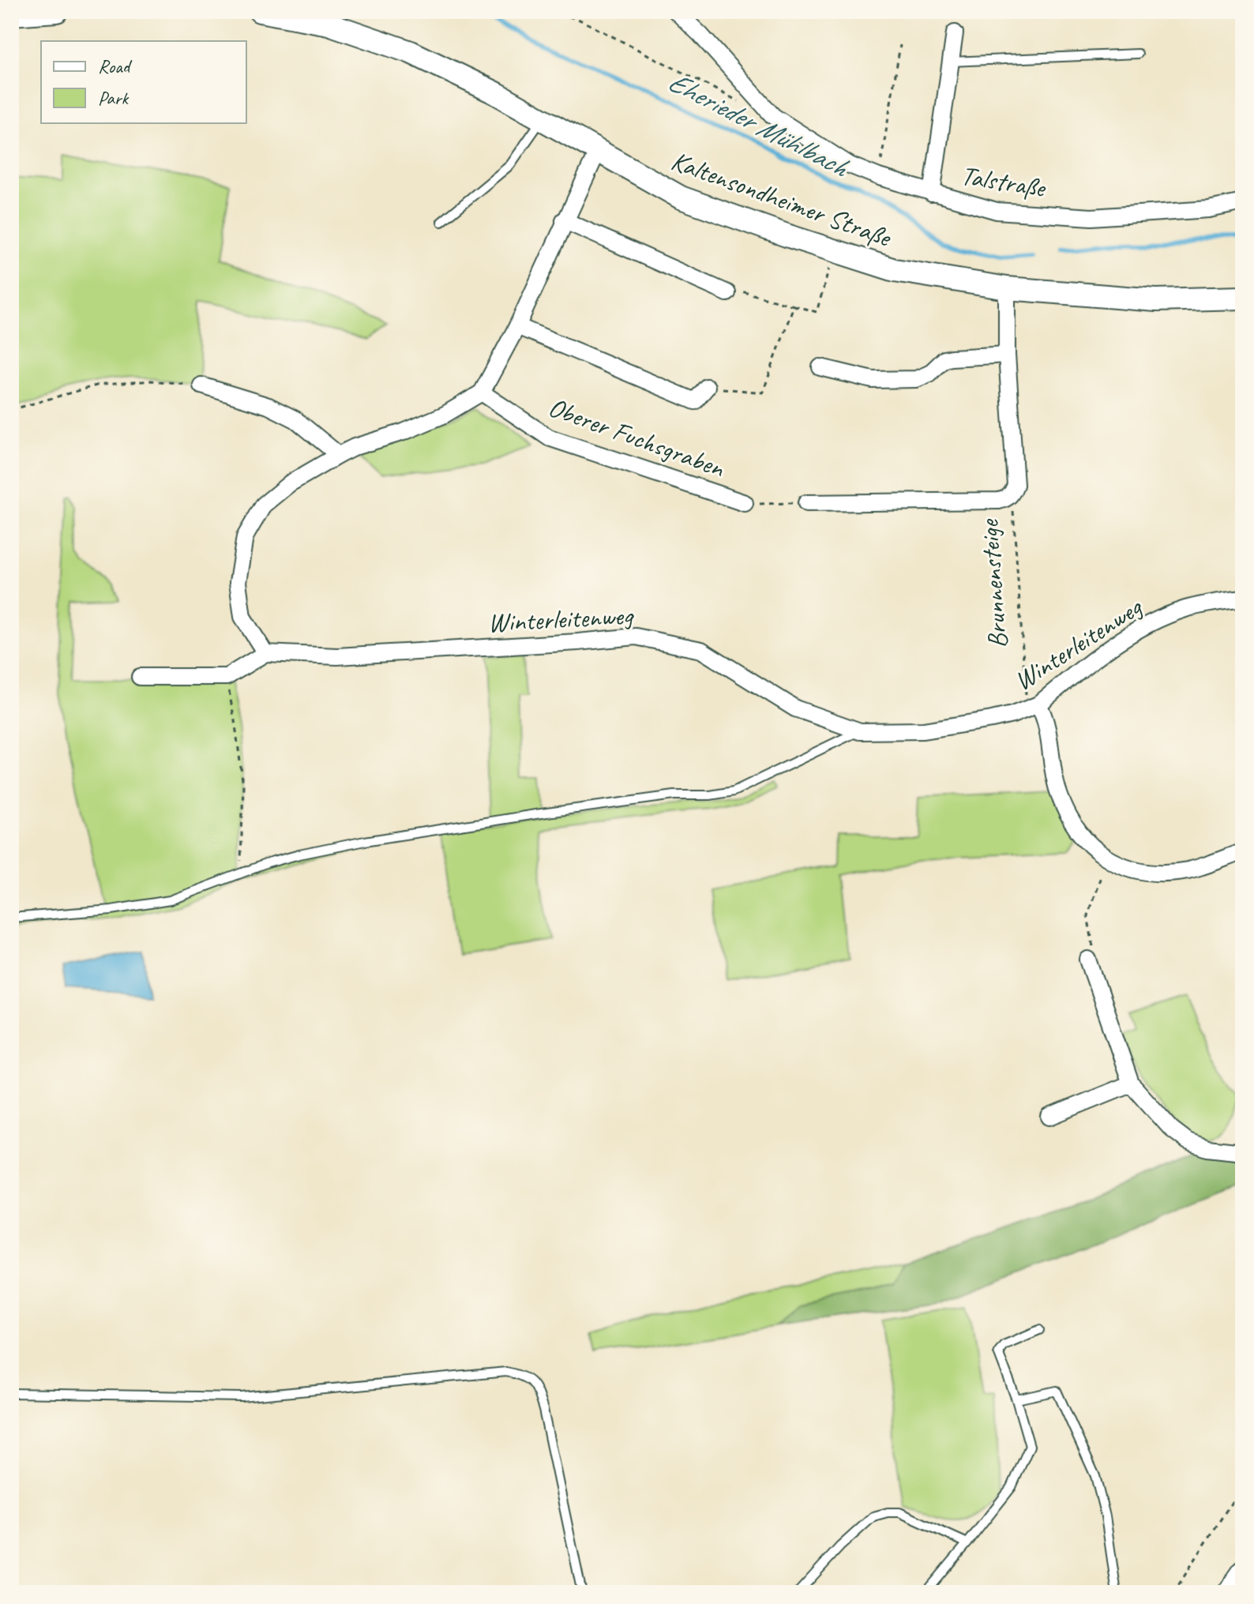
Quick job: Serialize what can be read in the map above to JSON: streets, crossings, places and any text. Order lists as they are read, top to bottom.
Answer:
{
  "streets": {
    "main road": ["Kaltensondheimer Straße"],
    "street": [
      "Talstraße",
      "Oberer Fuchsgraben",
      "Brunnensteige",
      "Winterleitenweg"
    ]
  },
  "crossings": [
    ["Kaltensondheimer Straße", "Brunnensteige"],
    ["Brunnensteige", "Winterleitenweg"]
  ],
  "water": ["Eherieder Mühlbach"],
  "legend": ["Road", "Park"]
}
